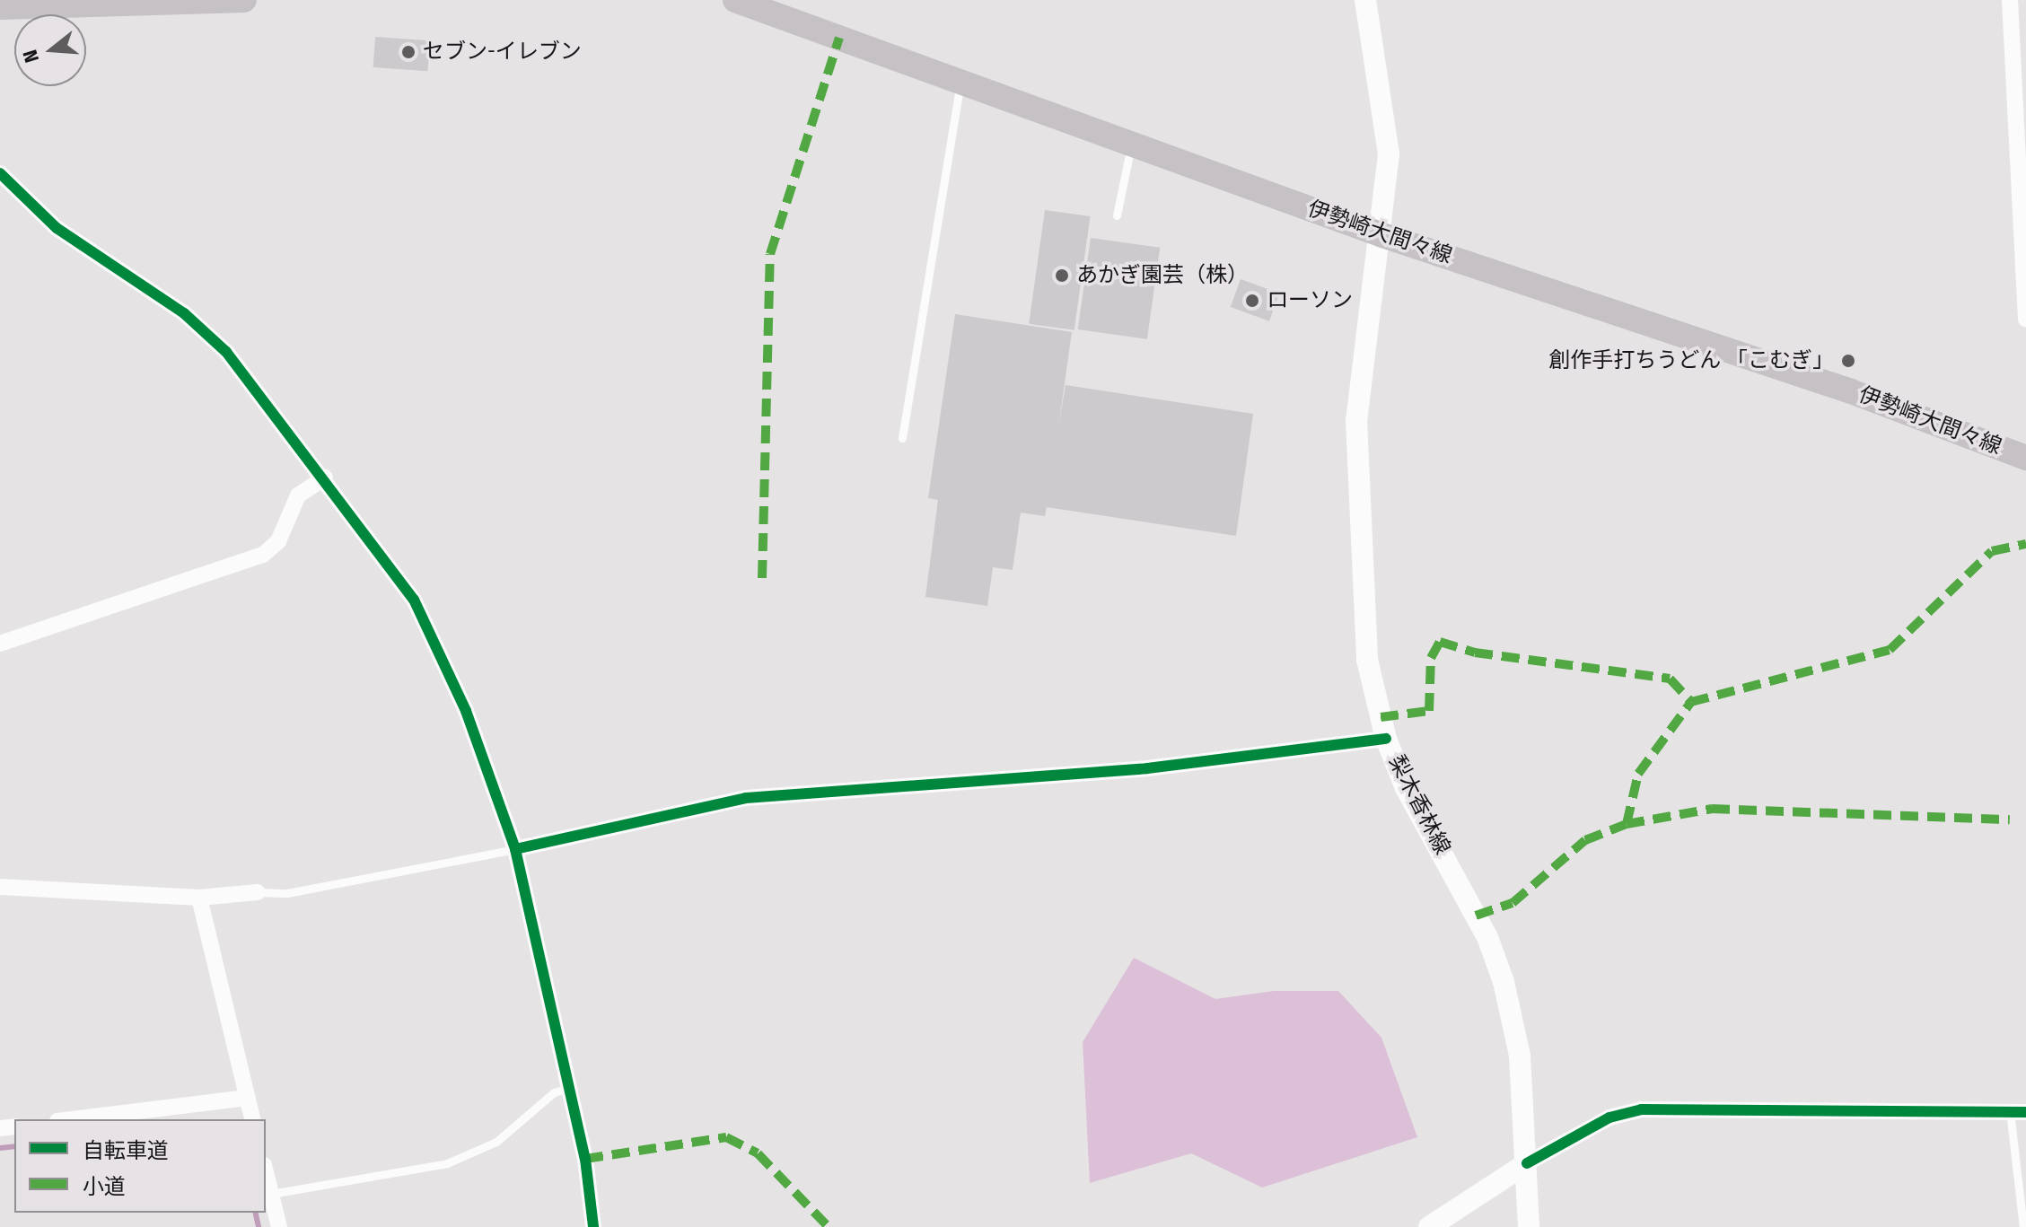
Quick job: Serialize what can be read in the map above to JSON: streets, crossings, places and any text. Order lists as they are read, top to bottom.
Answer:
{
  "streets": {
    "main road": ["伊勢崎大間々線", "梨木香林線"]
  },
  "crossings": [
    ["伊勢崎大間々線", "梨木香林線"]
  ],
  "places": [
    "セブン-イレブン",
    "あかぎ園芸（株）",
    "ローソン",
    "創作手打ちうどん 「こむぎ」"
  ],
  "legend": ["自転車道", "小道"],
  "north": "left"
}
